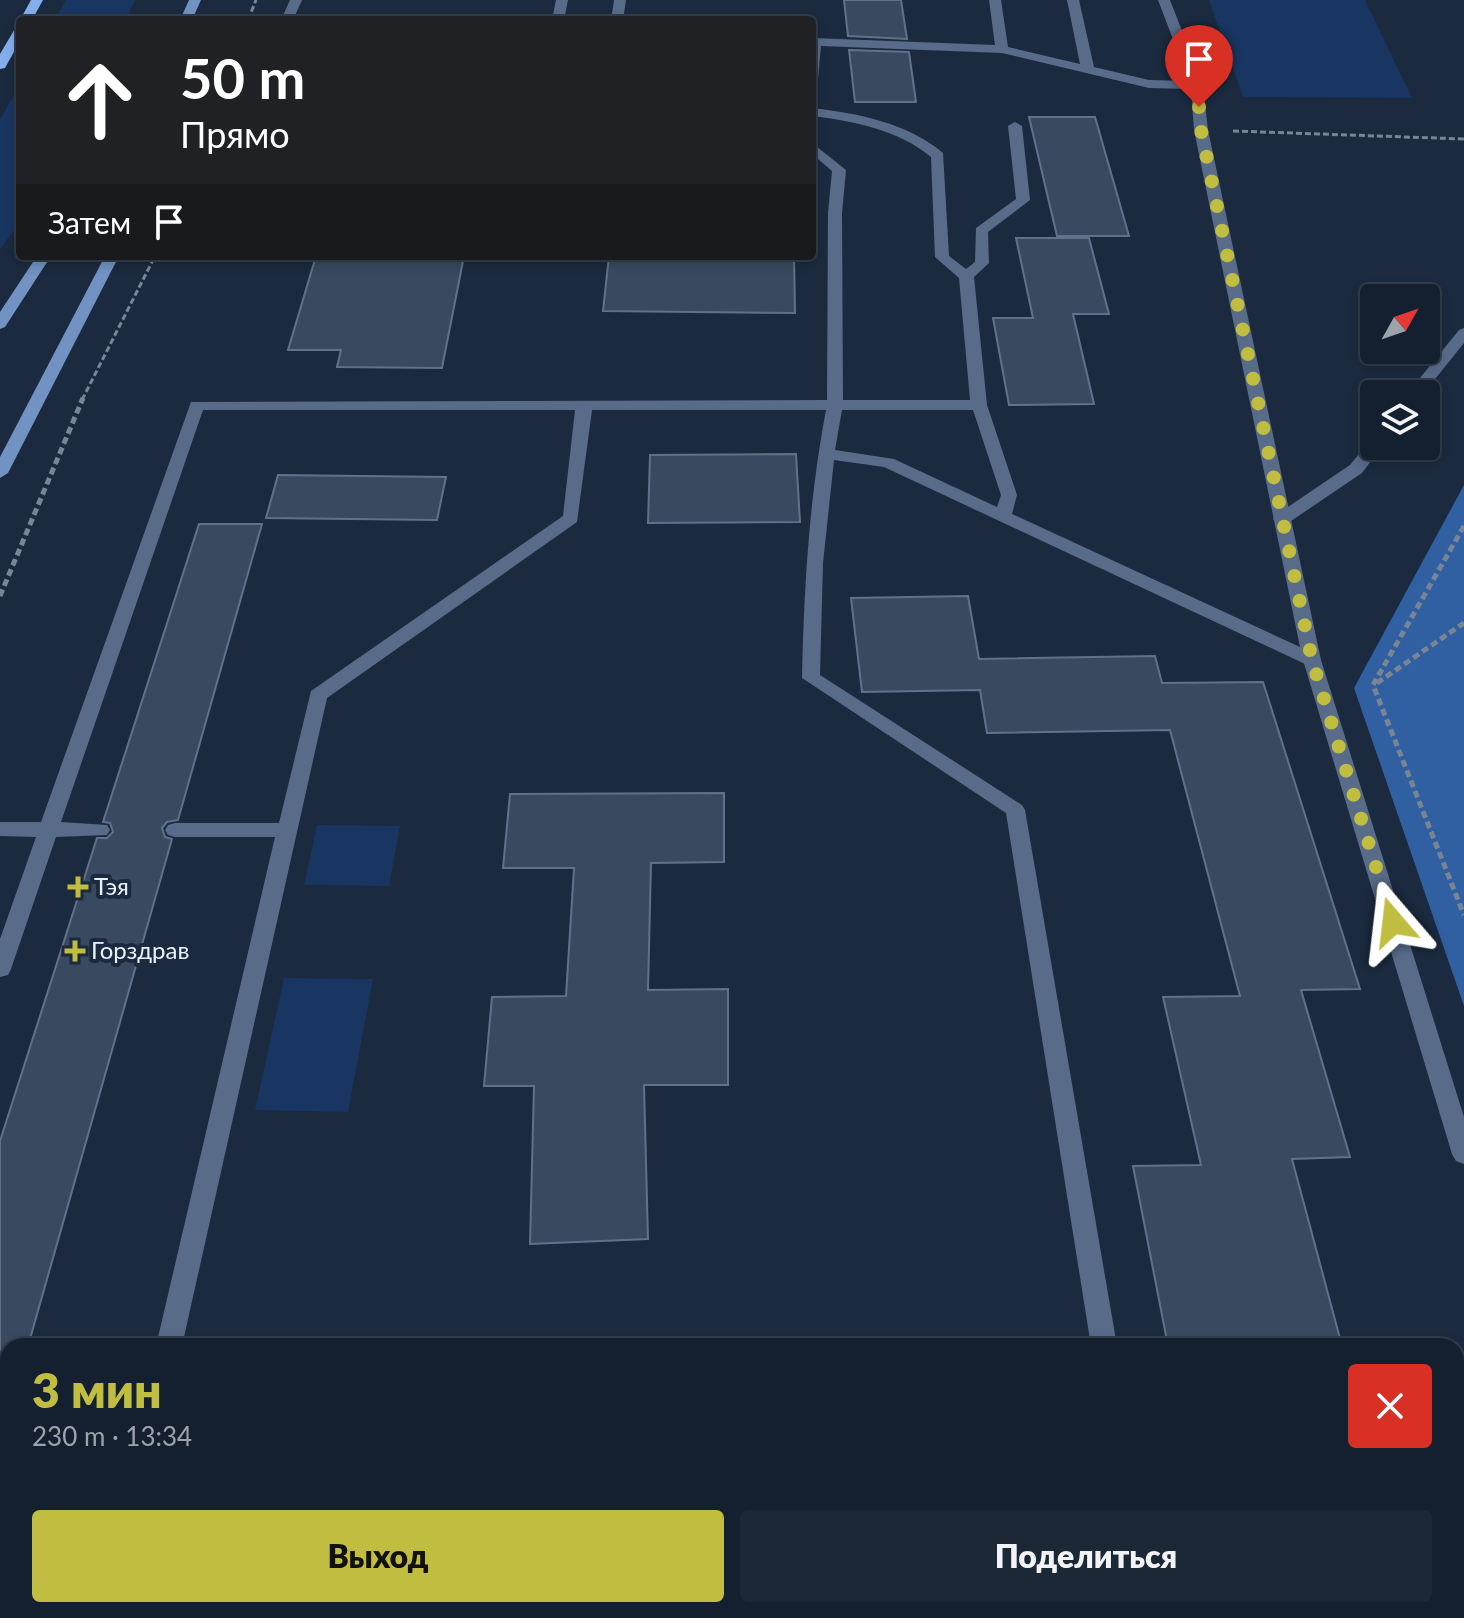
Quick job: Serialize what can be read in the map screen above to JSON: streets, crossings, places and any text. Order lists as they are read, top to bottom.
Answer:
{
  "places": {
    "health": ["Тэя", "Горздрав"]
  },
  "north": "top right",
  "page": {
    "turn": ["50 m", "Прямо"],
    "then": "Затем",
    "heading": ["3 мин", "230 m · 13:34"],
    "buttons": ["Выход", "Поделиться"]
  }
}
